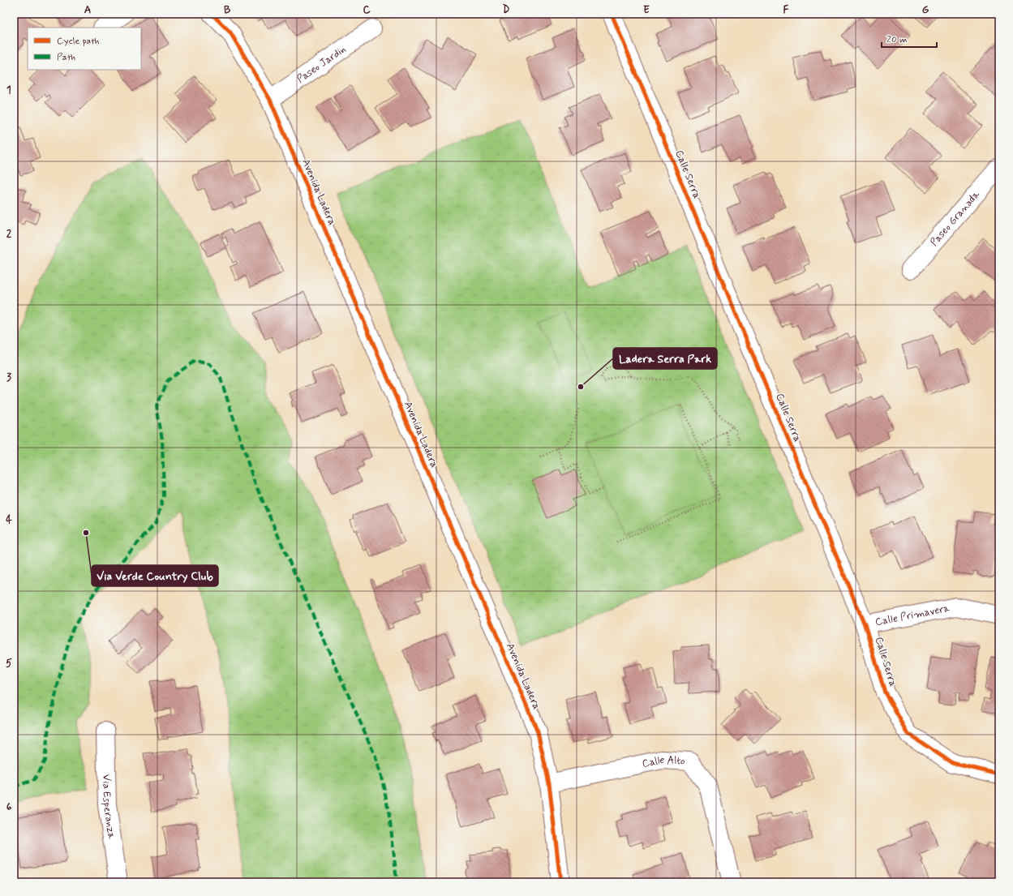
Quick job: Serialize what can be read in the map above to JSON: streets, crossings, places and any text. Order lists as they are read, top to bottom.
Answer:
{
  "streets": {
    "street": [
      "Paseo Jardin",
      "Calle Serra",
      "Avenida Ladera",
      "Paseo Granada",
      "Calle Primavera",
      "Calle Alto",
      "Via Esperanza"
    ]
  },
  "crossings": [
    ["Paseo Jardin", "Avenida Ladera"],
    ["Calle Serra", "Calle Primavera"],
    ["Avenida Ladera", "Calle Alto"]
  ],
  "places": ["Ladera Serra Park", "Via Verde Country Club"],
  "legend": ["Cycle path", "Path"],
  "scale_bar": "20 m",
  "grid": {
    "columns": [
      "A",
      "B",
      "C",
      "D",
      "E",
      "F",
      "G"
    ],
    "rows": [
      "1",
      "2",
      "3",
      "4",
      "5",
      "6"
    ]
  }
}
